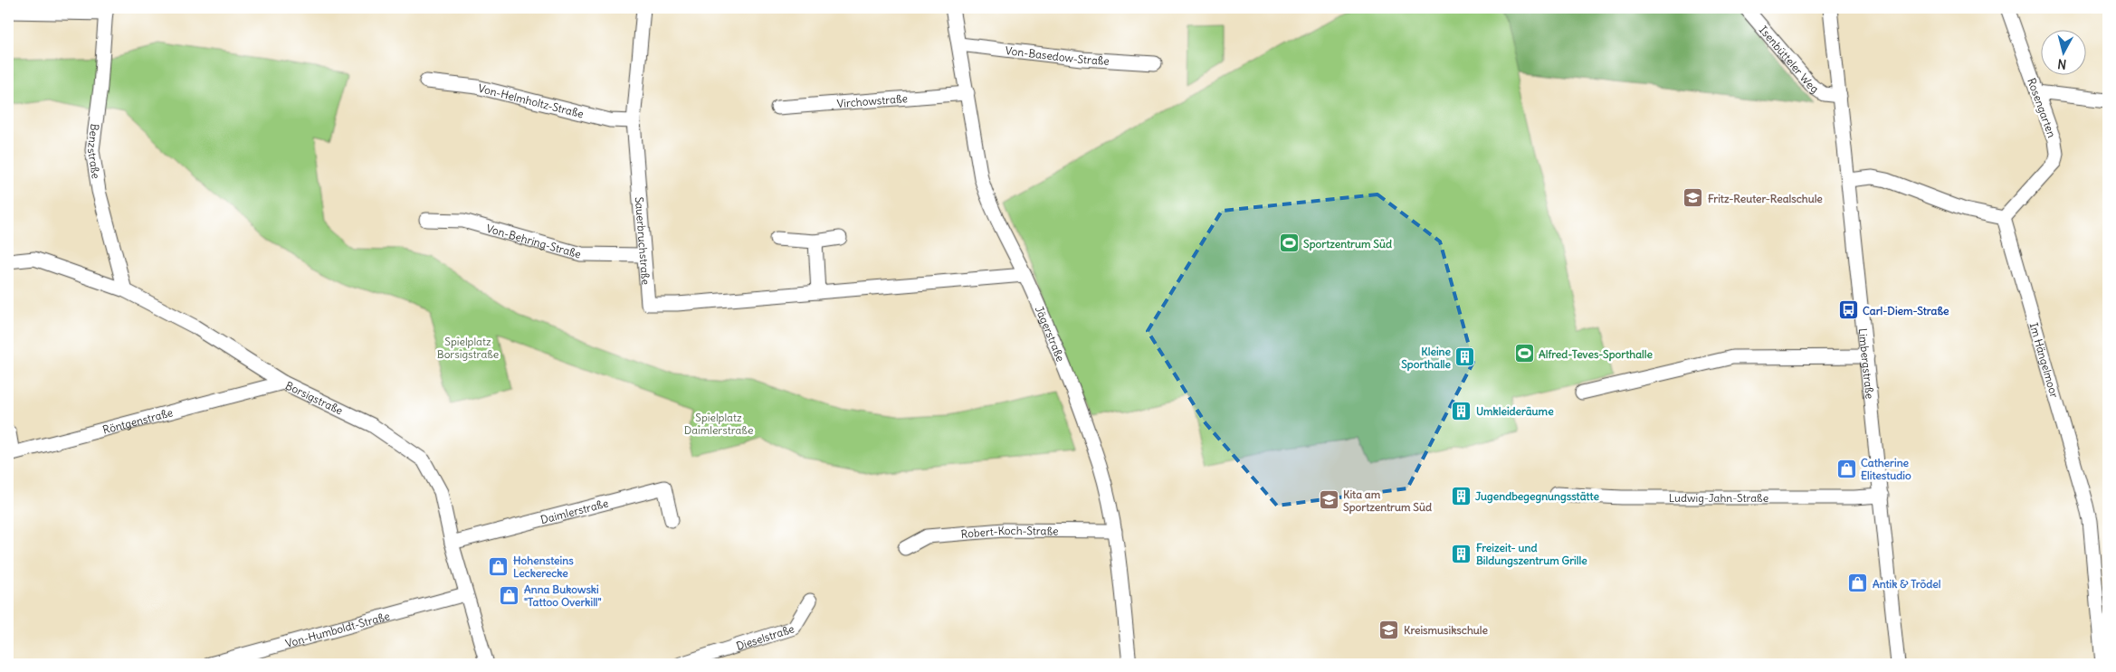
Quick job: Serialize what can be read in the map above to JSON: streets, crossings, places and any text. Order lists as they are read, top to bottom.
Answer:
{
  "streets": {
    "street": [
      "Von-Basedow-Straße",
      "Isenbütteler Weg",
      "Von-Helmholtz-Straße",
      "Virchowstraße",
      "Rosengarten",
      "Benzstraße",
      "Von-Behring-Straße",
      "Sauerbruchstraße",
      "Jägerstraße",
      "Im Hängelmoor",
      "Limbergstraße",
      "Borsigstraße",
      "Röntgenstraße",
      "Ludwig-Jahn-Straße",
      "Daimlerstraße",
      "Robert-Koch-Straße",
      "Von-Humboldt-Straße",
      "Dieselstraße"
    ]
  },
  "crossings": [
    ["Von-Basedow-Straße", "Jägerstraße"],
    ["Isenbütteler Weg", "Limbergstraße"],
    ["Von-Helmholtz-Straße", "Sauerbruchstraße"],
    ["Virchowstraße", "Jägerstraße"],
    ["Rosengarten", "Im Hängelmoor"],
    ["Benzstraße", "Borsigstraße"],
    ["Von-Behring-Straße", "Sauerbruchstraße"],
    ["Sauerbruchstraße", "Jägerstraße"],
    ["Jägerstraße", "Robert-Koch-Straße"],
    ["Limbergstraße", "Ludwig-Jahn-Straße"],
    ["Borsigstraße", "Röntgenstraße"],
    ["Borsigstraße", "Daimlerstraße"],
    ["Borsigstraße", "Von-Humboldt-Straße"]
  ],
  "parks": ["Spielplatz Borsigstraße", "Spielplatz Daimlerstraße"],
  "places": {
    "school or university": ["Fritz-Reuter-Realschule", "Kita am Sportzentrum Süd", "Kreismusikschule"],
    "sports": ["Sportzentrum Süd", "Alfred-Teves-Sporthalle"],
    "bus stop": ["Carl-Diem-Straße"],
    "building": [
      "Kleine Sporthalle",
      "Umkleideräume",
      "Jugendbegegnungsstätte",
      "Freizeit- und Bildungszentrum Grille"
    ],
    "shop": [
      "Catherine Elitestudio",
      "Hohensteins Leckerecke",
      "Antik & Trödel",
      "Anna Bukowski \"Tattoo Overkill\""
    ]
  },
  "north": "bottom"
}
